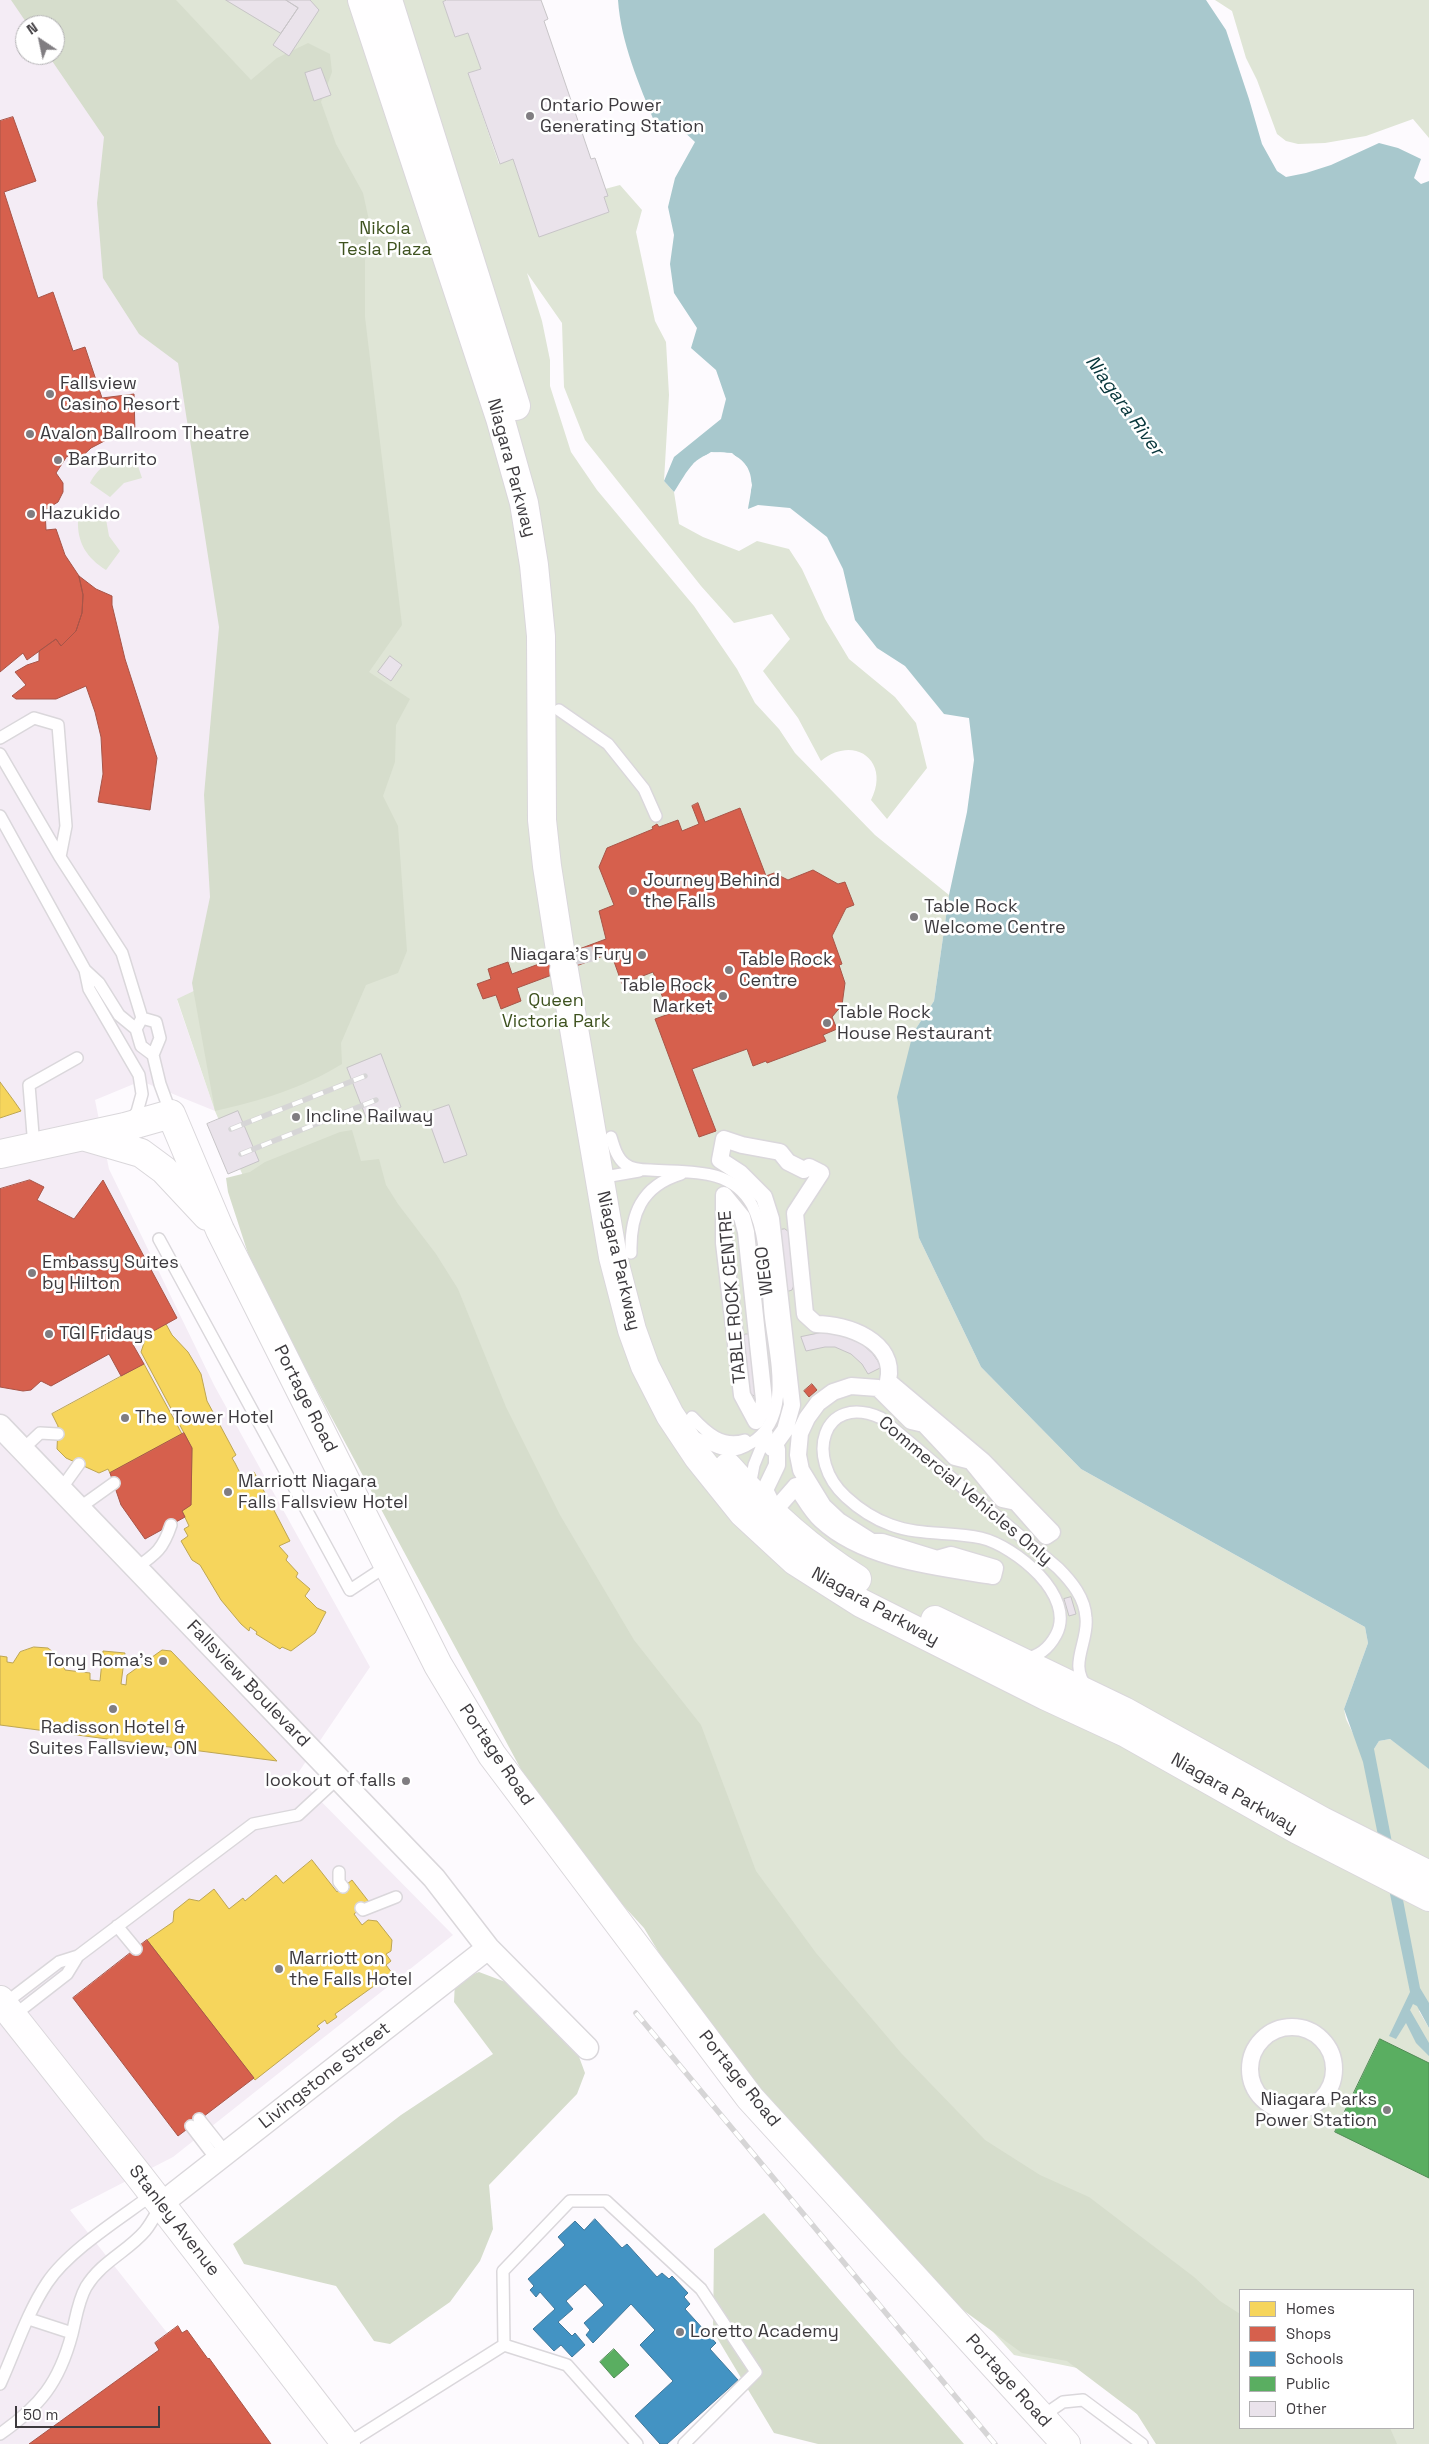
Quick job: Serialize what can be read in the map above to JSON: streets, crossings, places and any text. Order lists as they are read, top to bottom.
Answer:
{
  "streets": {
    "main road": ["Niagara Parkway", "Portage Road", "Stanley Avenue"],
    "street": ["TABLE ROCK CENTRE", "Fallsview Boulevard", "Livingstone Street"],
    "lane": ["WEGO", "Commercial Vehicles Only"]
  },
  "crossings": [
    ["Niagara Parkway", "WEGO"],
    ["Niagara Parkway", "Commercial Vehicles Only"],
    ["Fallsview Boulevard", "Livingstone Street"],
    ["Livingstone Street", "Stanley Avenue"]
  ],
  "water": ["Niagara River"],
  "parks": ["Nikola Tesla Plaza", "Queen Victoria Park"],
  "places": [
    "Ontario Power Generating Station",
    "Fallsview Casino Resort",
    "Avalon Ballroom Theatre",
    "BarBurrito",
    "Hazukido",
    "Journey Behind the Falls",
    "Table Rock Welcome Centre",
    "Niagara’s Fury",
    "Table Rock Centre",
    "Table Rock Market",
    "Table Rock House Restaurant",
    "Incline Railway",
    "Embassy Suites by Hilton",
    "TGI Fridays",
    "The Tower Hotel",
    "Marriott Niagara Falls Fallsview Hotel",
    "Tony Roma's",
    "Radisson Hotel & Suites Fallsview, ON",
    "lookout of falls",
    "Marriott on the Falls Hotel",
    "Niagara Parks Power Station",
    "Loretto Academy"
  ],
  "legend": [
    "Homes",
    "Shops",
    "Schools",
    "Public",
    "Other"
  ],
  "scale_bar": "50 m",
  "north": "top left"
}
